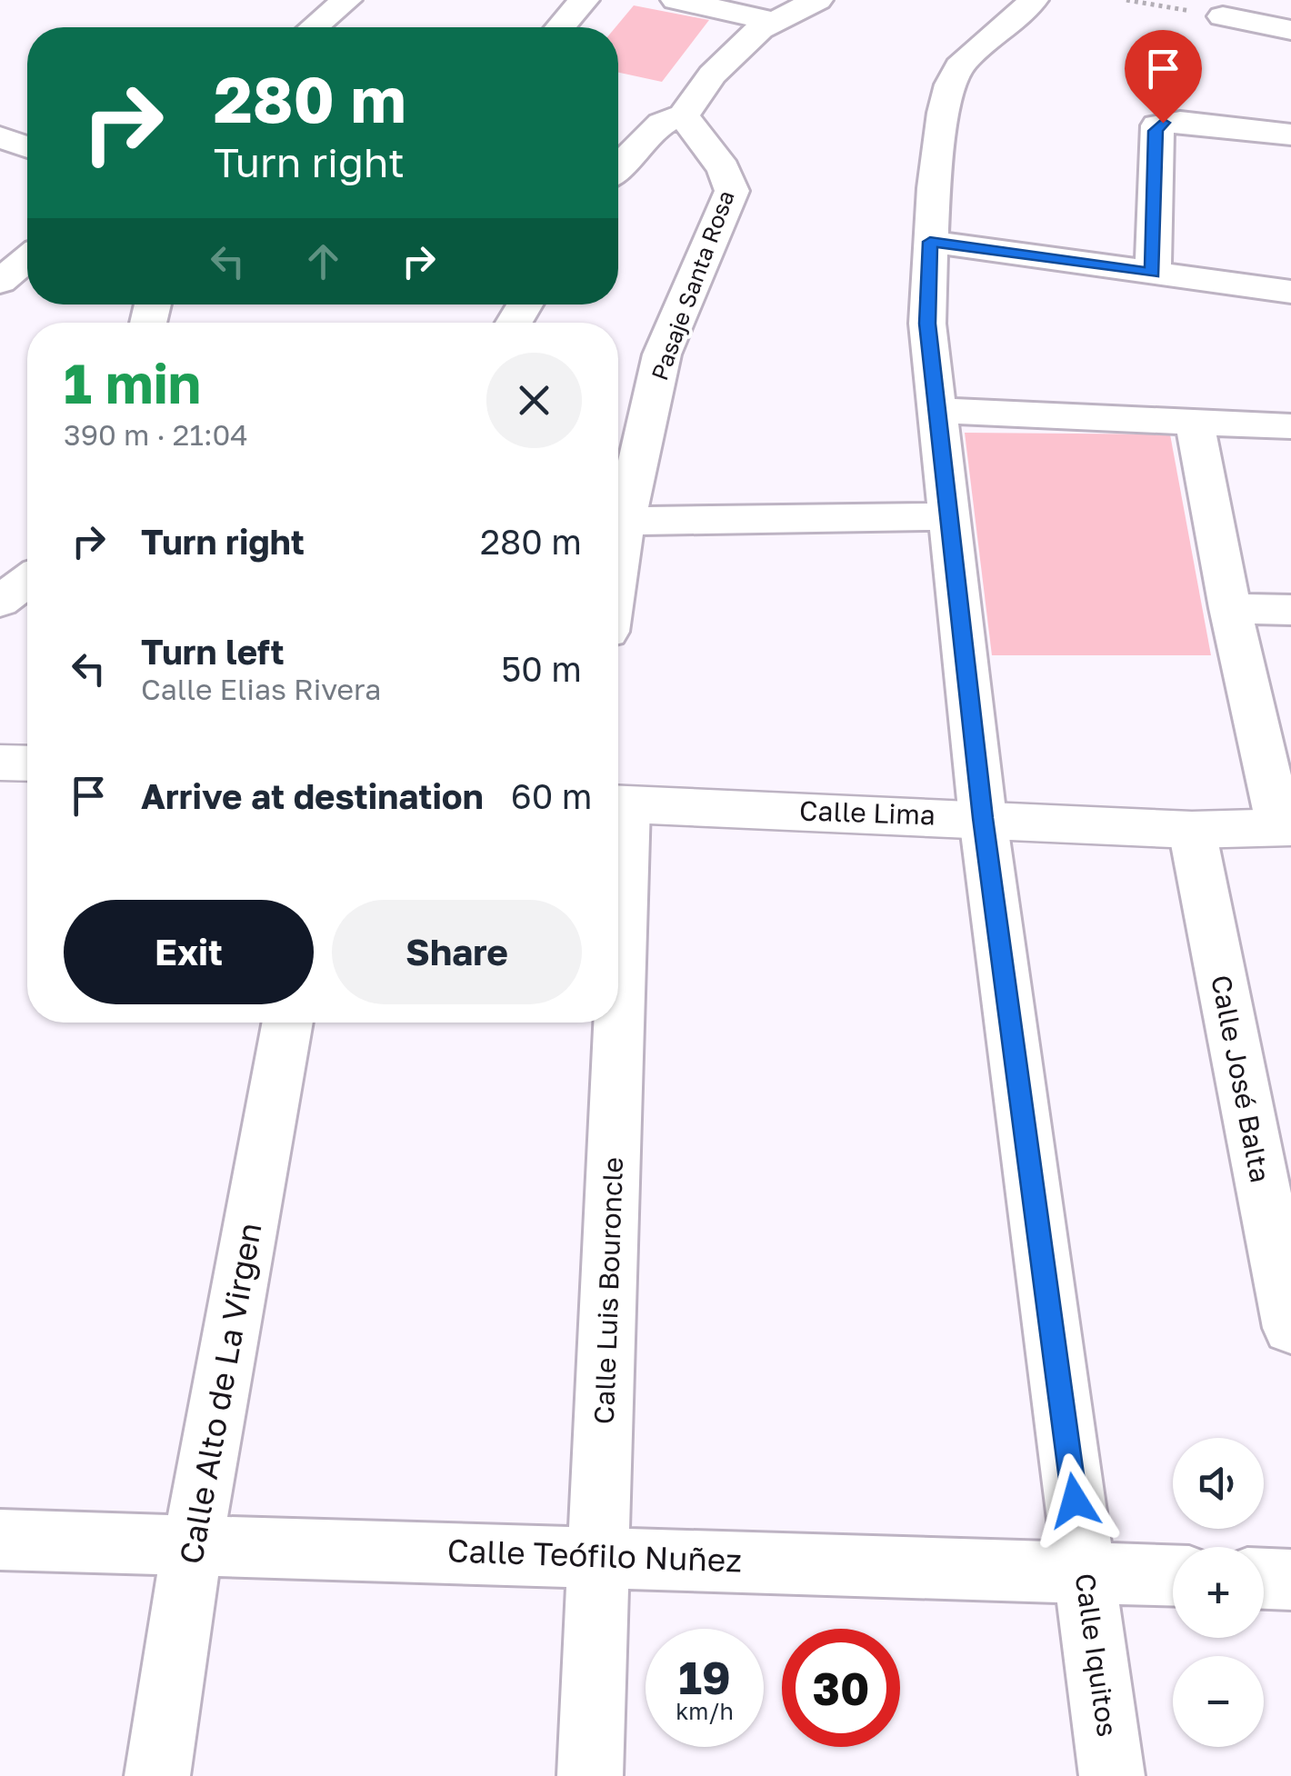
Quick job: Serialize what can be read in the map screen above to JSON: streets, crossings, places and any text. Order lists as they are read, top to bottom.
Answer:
{
  "streets": {
    "street": [
      "Pasaje Santa Rosa",
      "Calle Lima",
      "Calle José Balta",
      "Calle Luis Bouroncle",
      "Calle Alto de La Virgen",
      "Calle Teófilo Nuñez",
      "Calle Iquitos"
    ]
  },
  "crossings": [
    ["Calle Lima", "Calle José Balta"],
    ["Calle Lima", "Calle Iquitos"],
    ["Calle Luis Bouroncle", "Calle Teófilo Nuñez"],
    ["Calle Alto de La Virgen", "Calle Teófilo Nuñez"],
    ["Calle Teófilo Nuñez", "Calle Iquitos"]
  ],
  "page": {
    "turn": ["280 m", "Turn right"],
    "heading": ["1 min", "390 m · 21:04"],
    "list": [
      {
        "name": "Turn right",
        "value": "280 m"
      },
      {
        "name": "Turn left",
        "note": "Calle Elias Rivera",
        "value": "50 m"
      },
      {
        "name": "Arrive at destination",
        "value": "60 m"
      }
    ],
    "buttons": ["Exit", "Share"],
    "map_buttons": ["+", "−"],
    "speed": "19 km/h",
    "limit": "30"
  }
}
